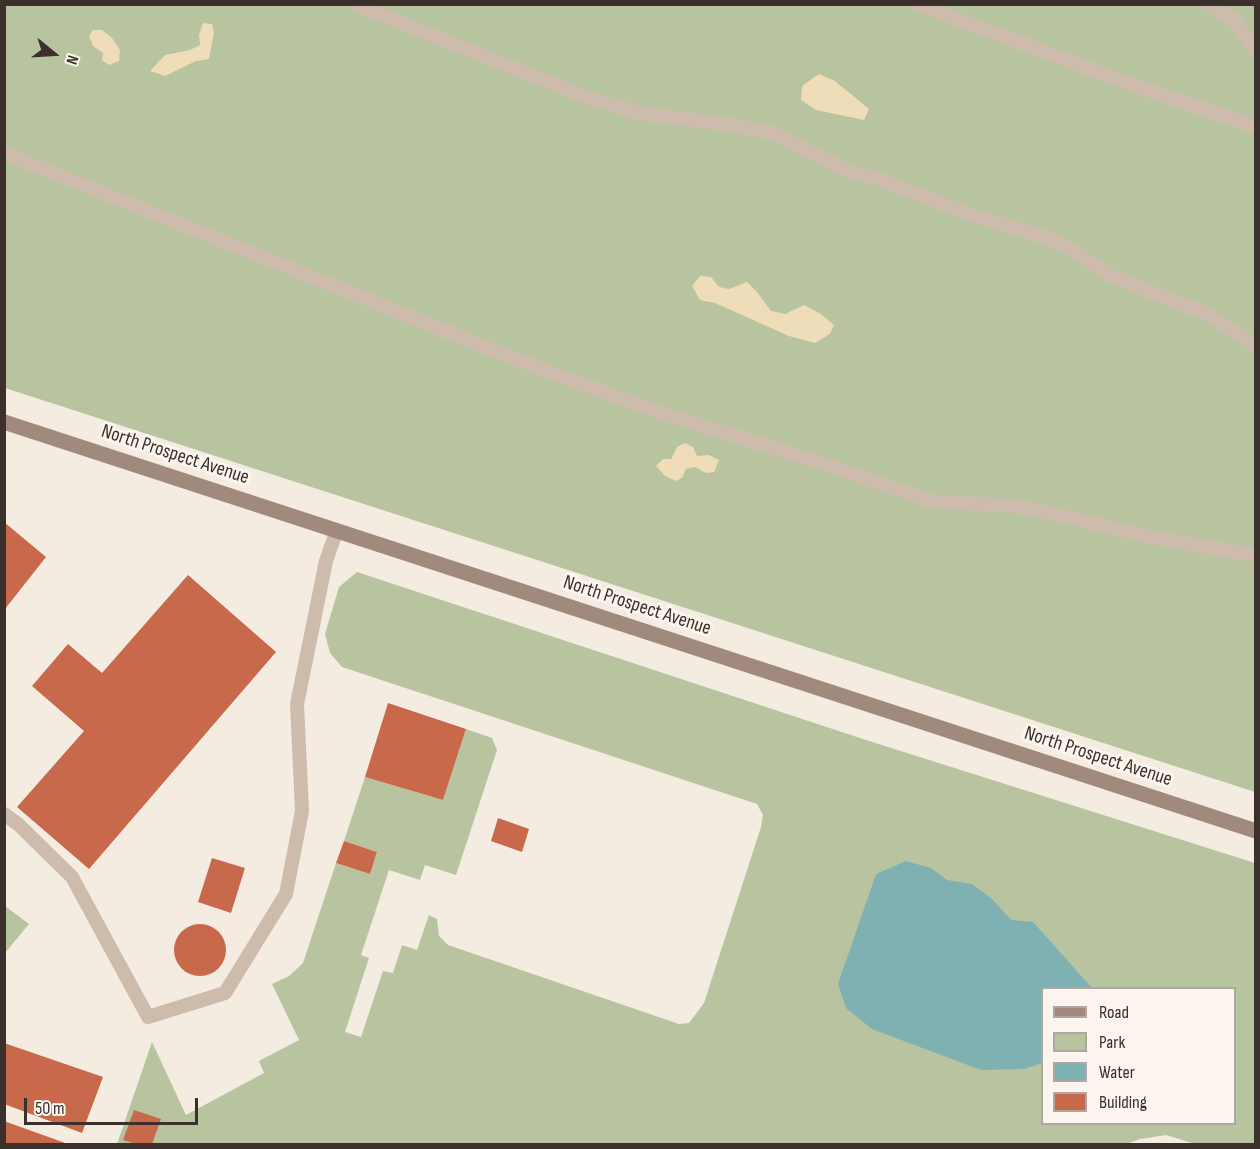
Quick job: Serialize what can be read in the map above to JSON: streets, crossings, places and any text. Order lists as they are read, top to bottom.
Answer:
{
  "streets": {
    "main road": ["North Prospect Avenue"]
  },
  "legend": [
    "Road",
    "Park",
    "Water",
    "Building"
  ],
  "scale_bar": "50 m",
  "north": "right"
}
